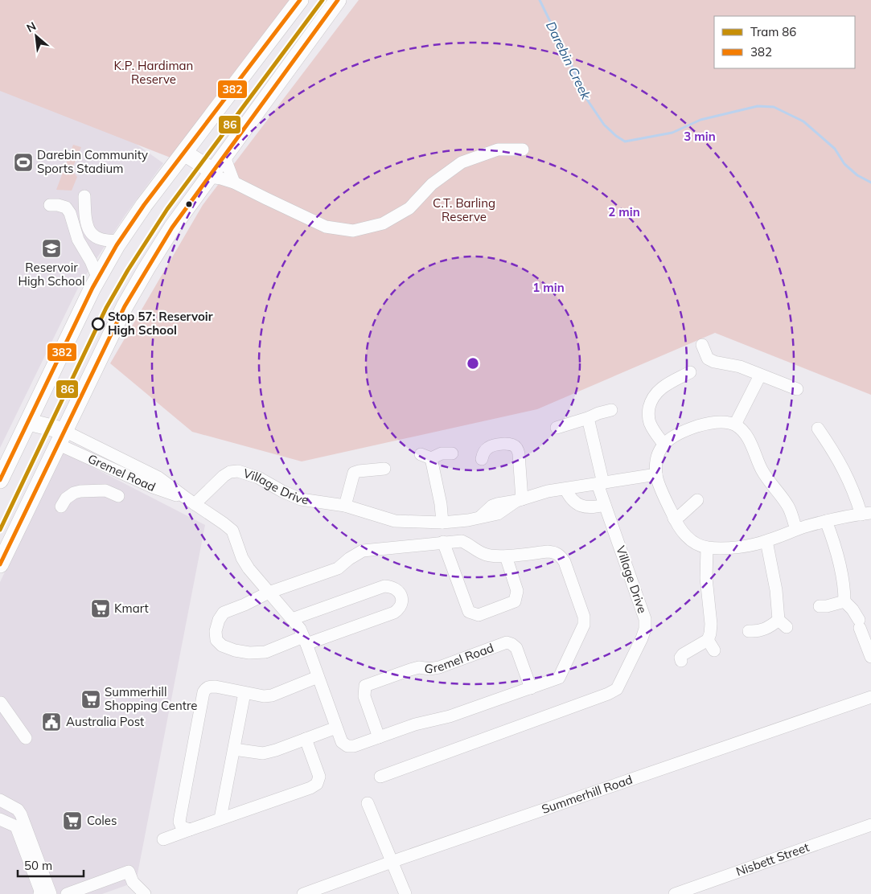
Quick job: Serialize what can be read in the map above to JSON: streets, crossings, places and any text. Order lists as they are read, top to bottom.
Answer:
{
  "streets": {
    "street": [
      "Gremel Road",
      "Village Drive",
      "Summerhill Road",
      "Nisbett Street"
    ]
  },
  "crossings": [
    ["Gremel Road", "Village Drive"]
  ],
  "water": ["Darebin Creek"],
  "parks": ["K.P. Hardiman Reserve", "C.T. Barling Reserve"],
  "places": {
    "sports": ["Darebin Community Sports Stadium"],
    "school or university": ["Reservoir High School"],
    "other": ["Stop 57: Reservoir High School"],
    "supermarket": ["Kmart", "Summerhill Shopping Centre", "Coles"],
    "public building": ["Australia Post"]
  },
  "lines": ["tram line 86", "transit line 382"],
  "legend": ["Tram 86", "382"],
  "scale_bar": "50 m",
  "north": "top left",
  "rings": ["3 min", "2 min", "1 min"]
}
